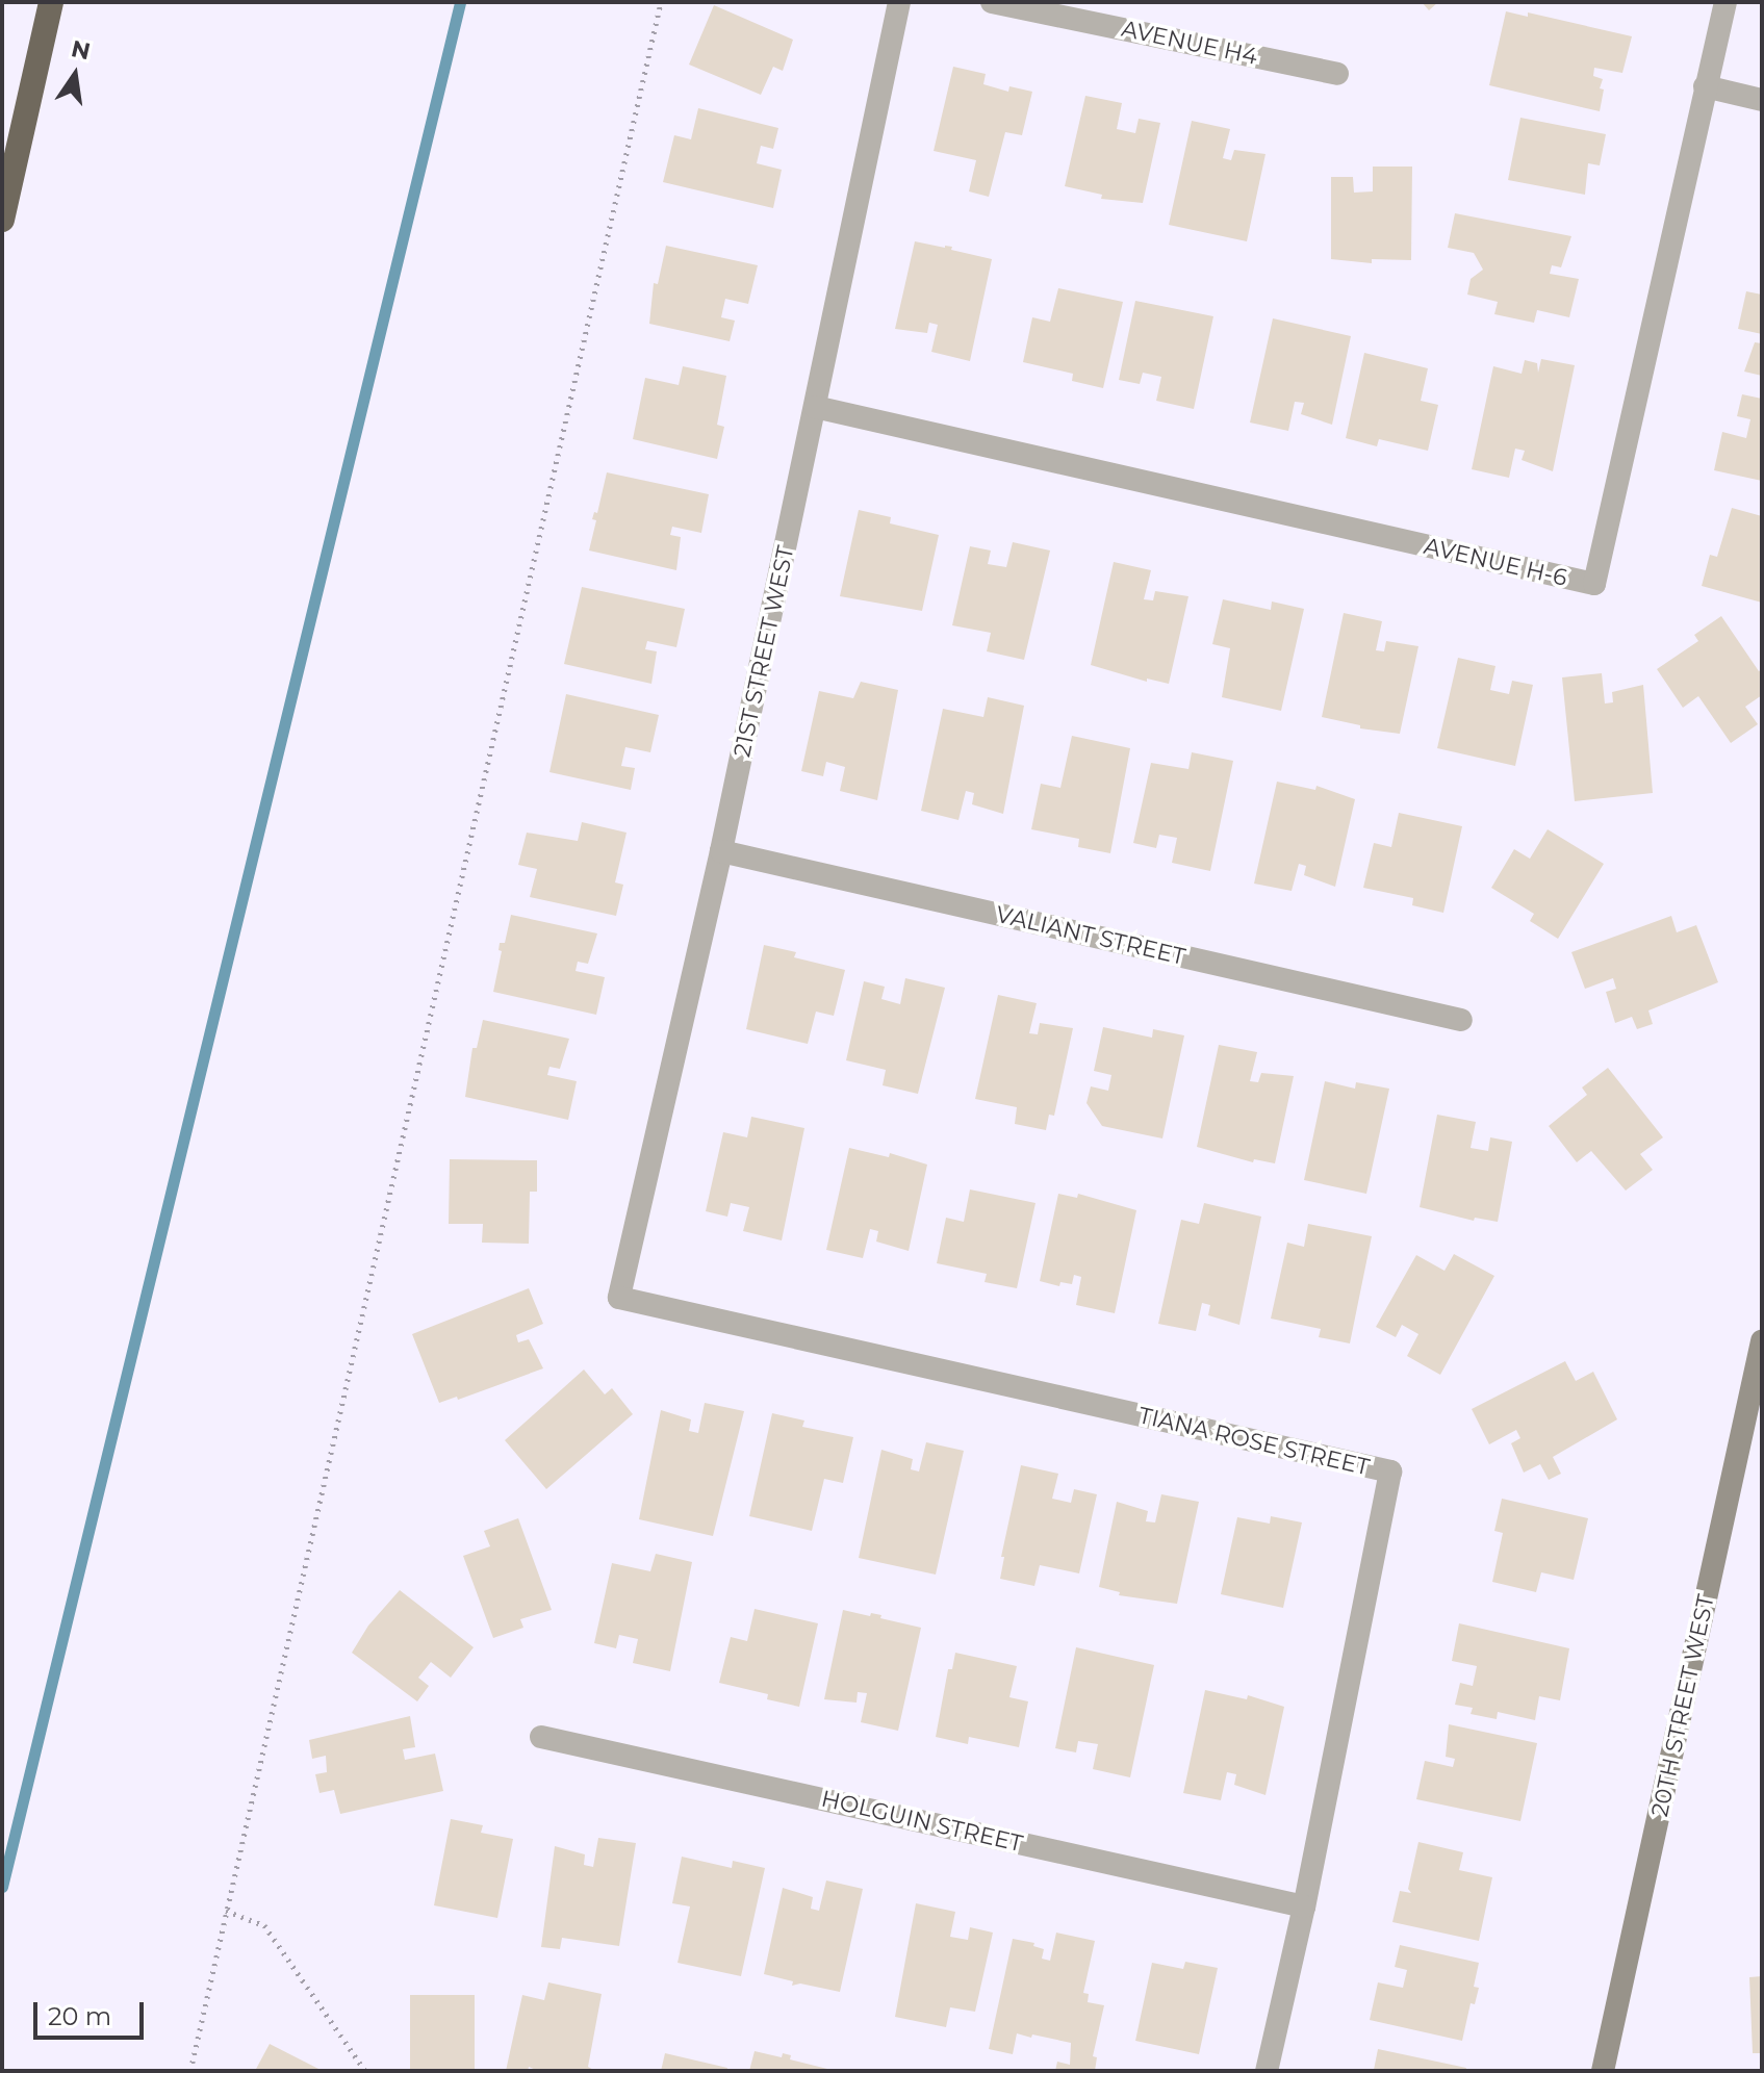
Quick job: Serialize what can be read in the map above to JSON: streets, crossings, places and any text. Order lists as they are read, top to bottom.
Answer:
{
  "streets": {
    "main road": ["20TH STREET WEST"],
    "street": [
      "AVENUE H4",
      "AVENUE H-6",
      "21ST STREET WEST",
      "VALIANT STREET",
      "TIANA ROSE STREET",
      "HOLGUIN STREET"
    ]
  },
  "crossings": [
    ["AVENUE H-6", "21ST STREET WEST"],
    ["21ST STREET WEST", "VALIANT STREET"],
    ["21ST STREET WEST", "TIANA ROSE STREET"],
    ["TIANA ROSE STREET", "HOLGUIN STREET"]
  ],
  "scale_bar": "20 m",
  "north": "top"
}
